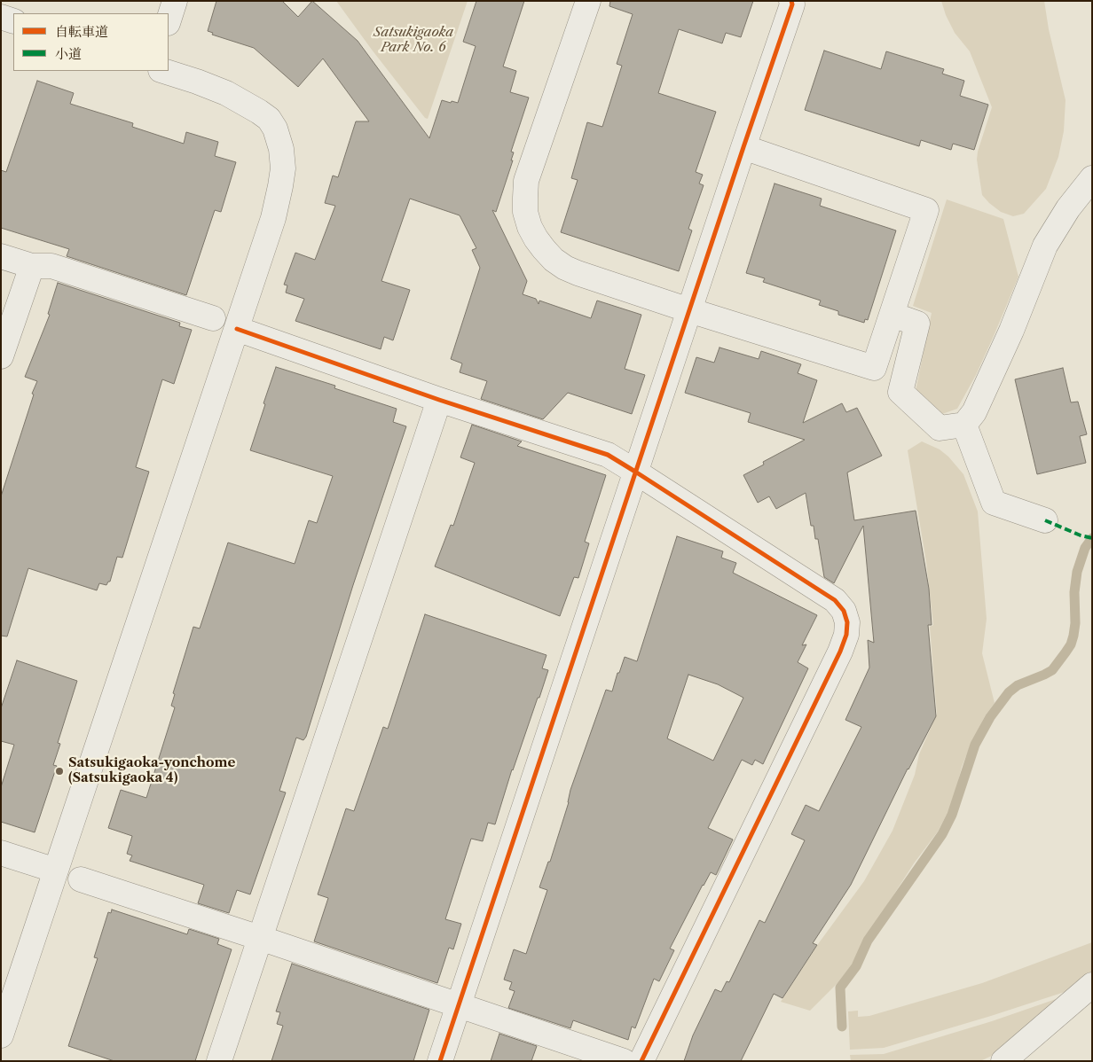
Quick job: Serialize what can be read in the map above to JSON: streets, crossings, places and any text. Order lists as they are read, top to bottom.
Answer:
{
  "parks": ["Satsukigaoka Park No. 6"],
  "places": ["Satsukigaoka-yonchome (Satsukigaoka 4)"],
  "legend": ["自転車道", "小道"]
}
